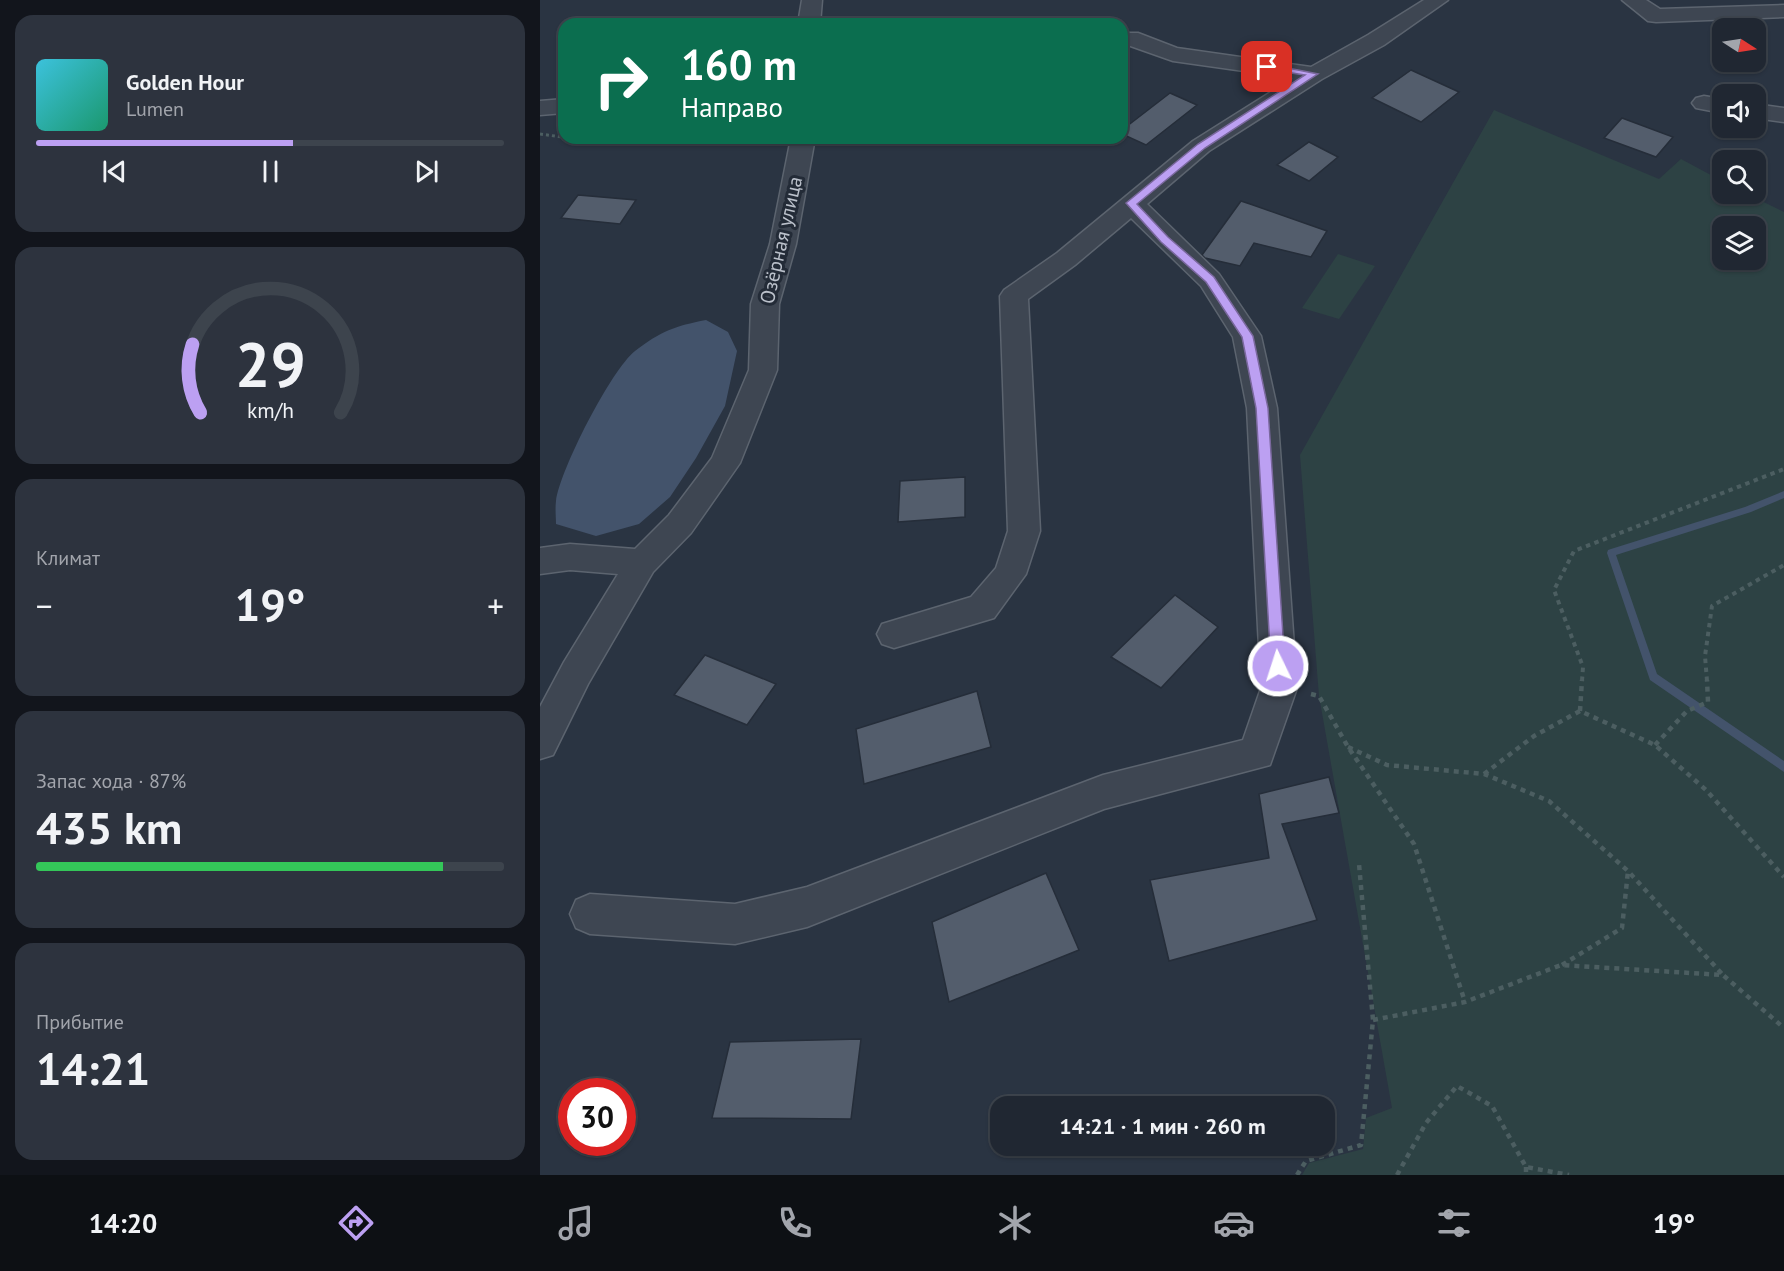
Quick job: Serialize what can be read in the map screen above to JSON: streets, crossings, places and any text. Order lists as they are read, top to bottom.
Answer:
{
  "streets": {
    "street": ["Озёрная улица"]
  },
  "north": "right",
  "page": {
    "turn": ["160 m", "Направо"],
    "song": ["Golden Hour", "Lumen"],
    "tile": [
      "Климат",
      ["Запас хода · 87%", "435 km"],
      ["Прибытие", "14:21"]
    ],
    "heat": ["−", "19°", "+"],
    "limit": "30",
    "trip": "14:21 · 1 мин · 260 m",
    "tabs": ["14:20", "19°"],
    "gauge": ["29", "km/h"]
  }
}
